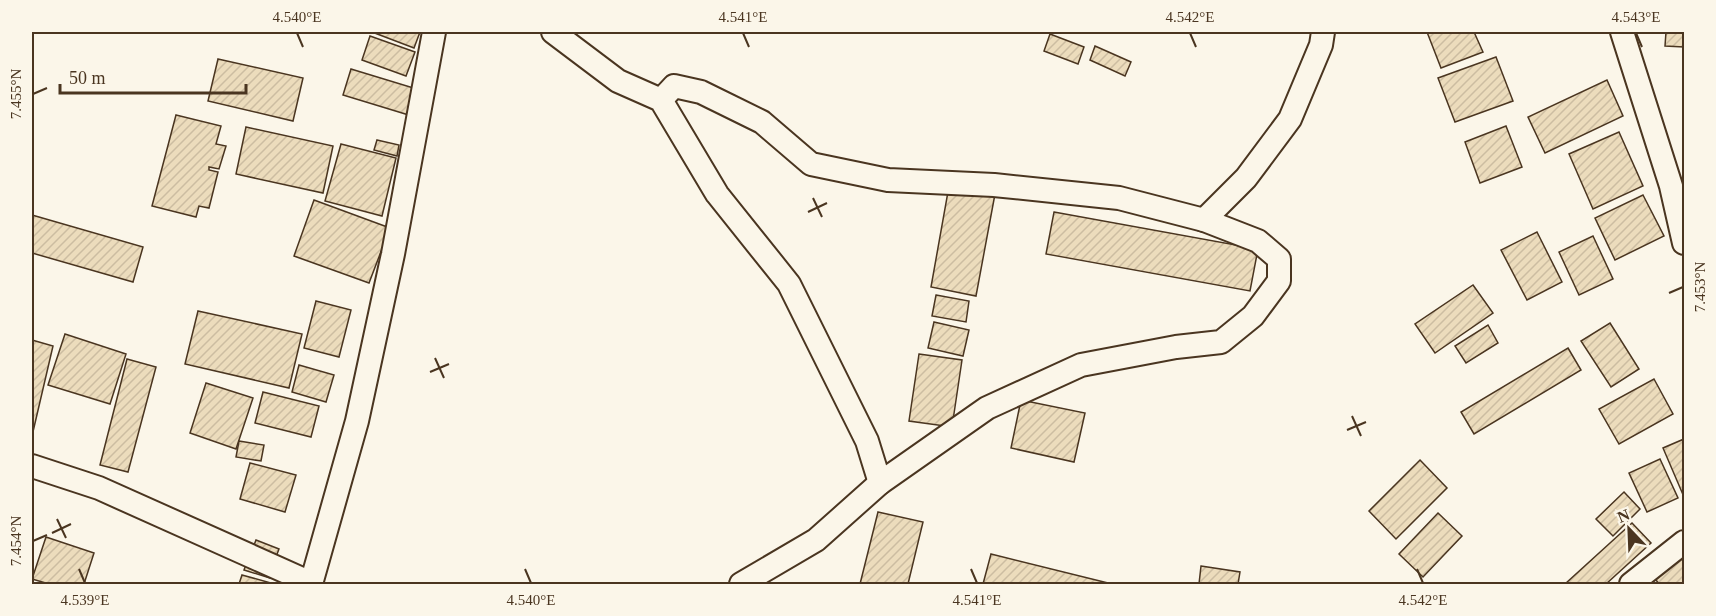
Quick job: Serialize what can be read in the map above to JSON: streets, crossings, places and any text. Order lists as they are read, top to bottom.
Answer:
{
  "scale_bar": "50 m",
  "north": "top left",
  "coordinates": [
    "4.540°E",
    "4.541°E",
    "4.542°E",
    "4.543°E",
    "7.455°N",
    "7.453°N",
    "7.454°N",
    "4.539°E"
  ]
}
